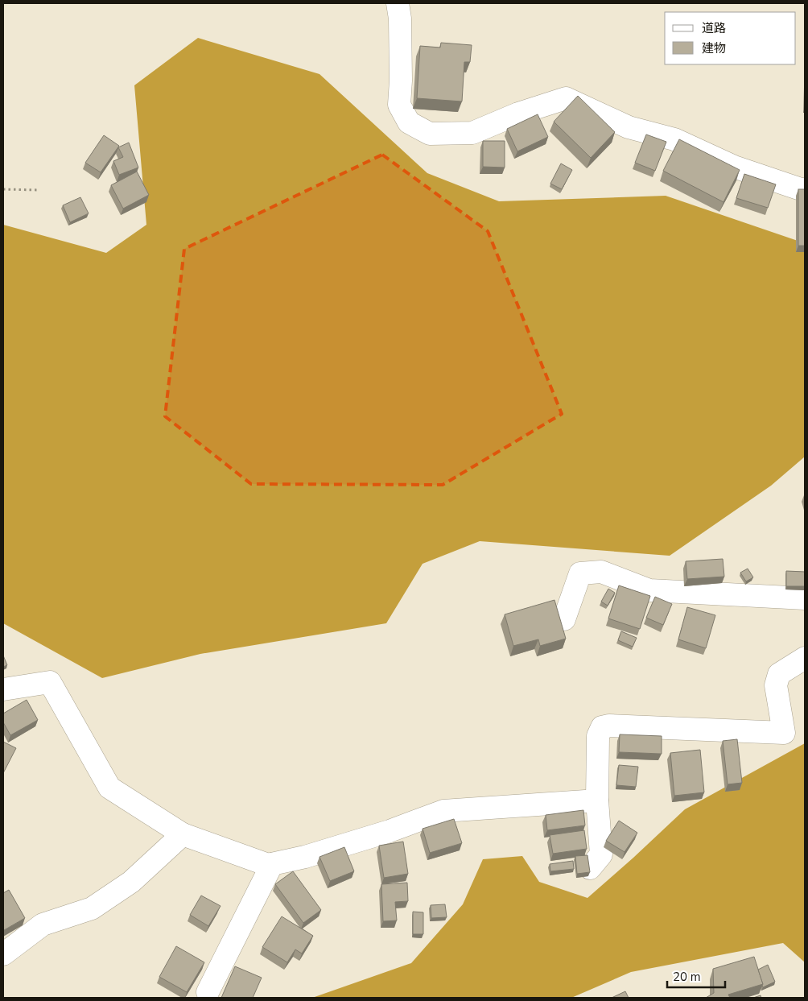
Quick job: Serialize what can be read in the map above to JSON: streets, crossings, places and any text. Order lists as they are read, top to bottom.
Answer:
{
  "legend": ["道路", "建物"],
  "scale_bar": "20 m"
}
